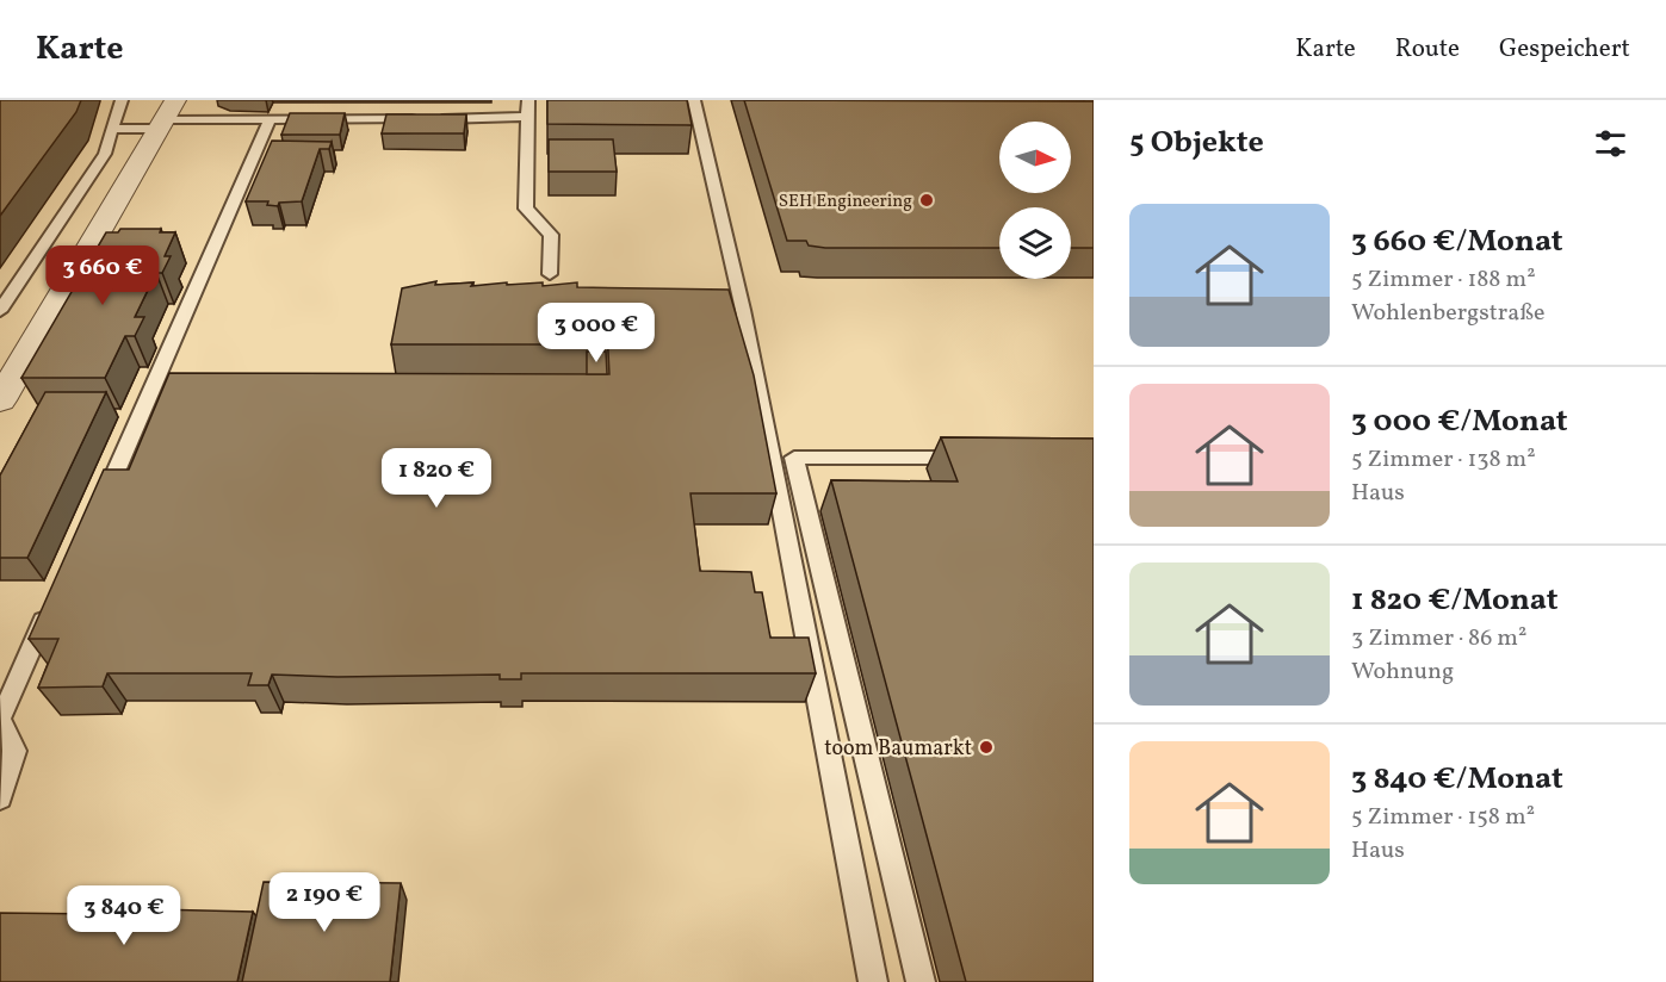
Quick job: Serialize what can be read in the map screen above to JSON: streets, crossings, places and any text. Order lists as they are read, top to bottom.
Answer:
{
  "places": ["SEH Engineering", "toom Baumarkt"],
  "north": "right",
  "page": {
    "header": "Karte",
    "nav": ["Karte", "Route", "Gespeichert"],
    "heading": "5 Objekte",
    "list": [
      {
        "name": "3 660 €/Monat",
        "note": "5 Zimmer · 188 m² · Wohlenbergstraße"
      },
      {
        "name": "3 000 €/Monat",
        "note": "5 Zimmer · 138 m² · Haus"
      },
      {
        "name": "1 820 €/Monat",
        "note": "3 Zimmer · 86 m² · Wohnung"
      },
      {
        "name": "3 840 €/Monat",
        "note": "5 Zimmer · 158 m² · Haus"
      }
    ],
    "price": [
      "3 660 €",
      "3 000 €",
      "1 820 €",
      "2 190 €",
      "3 840 €"
    ]
  }
}
